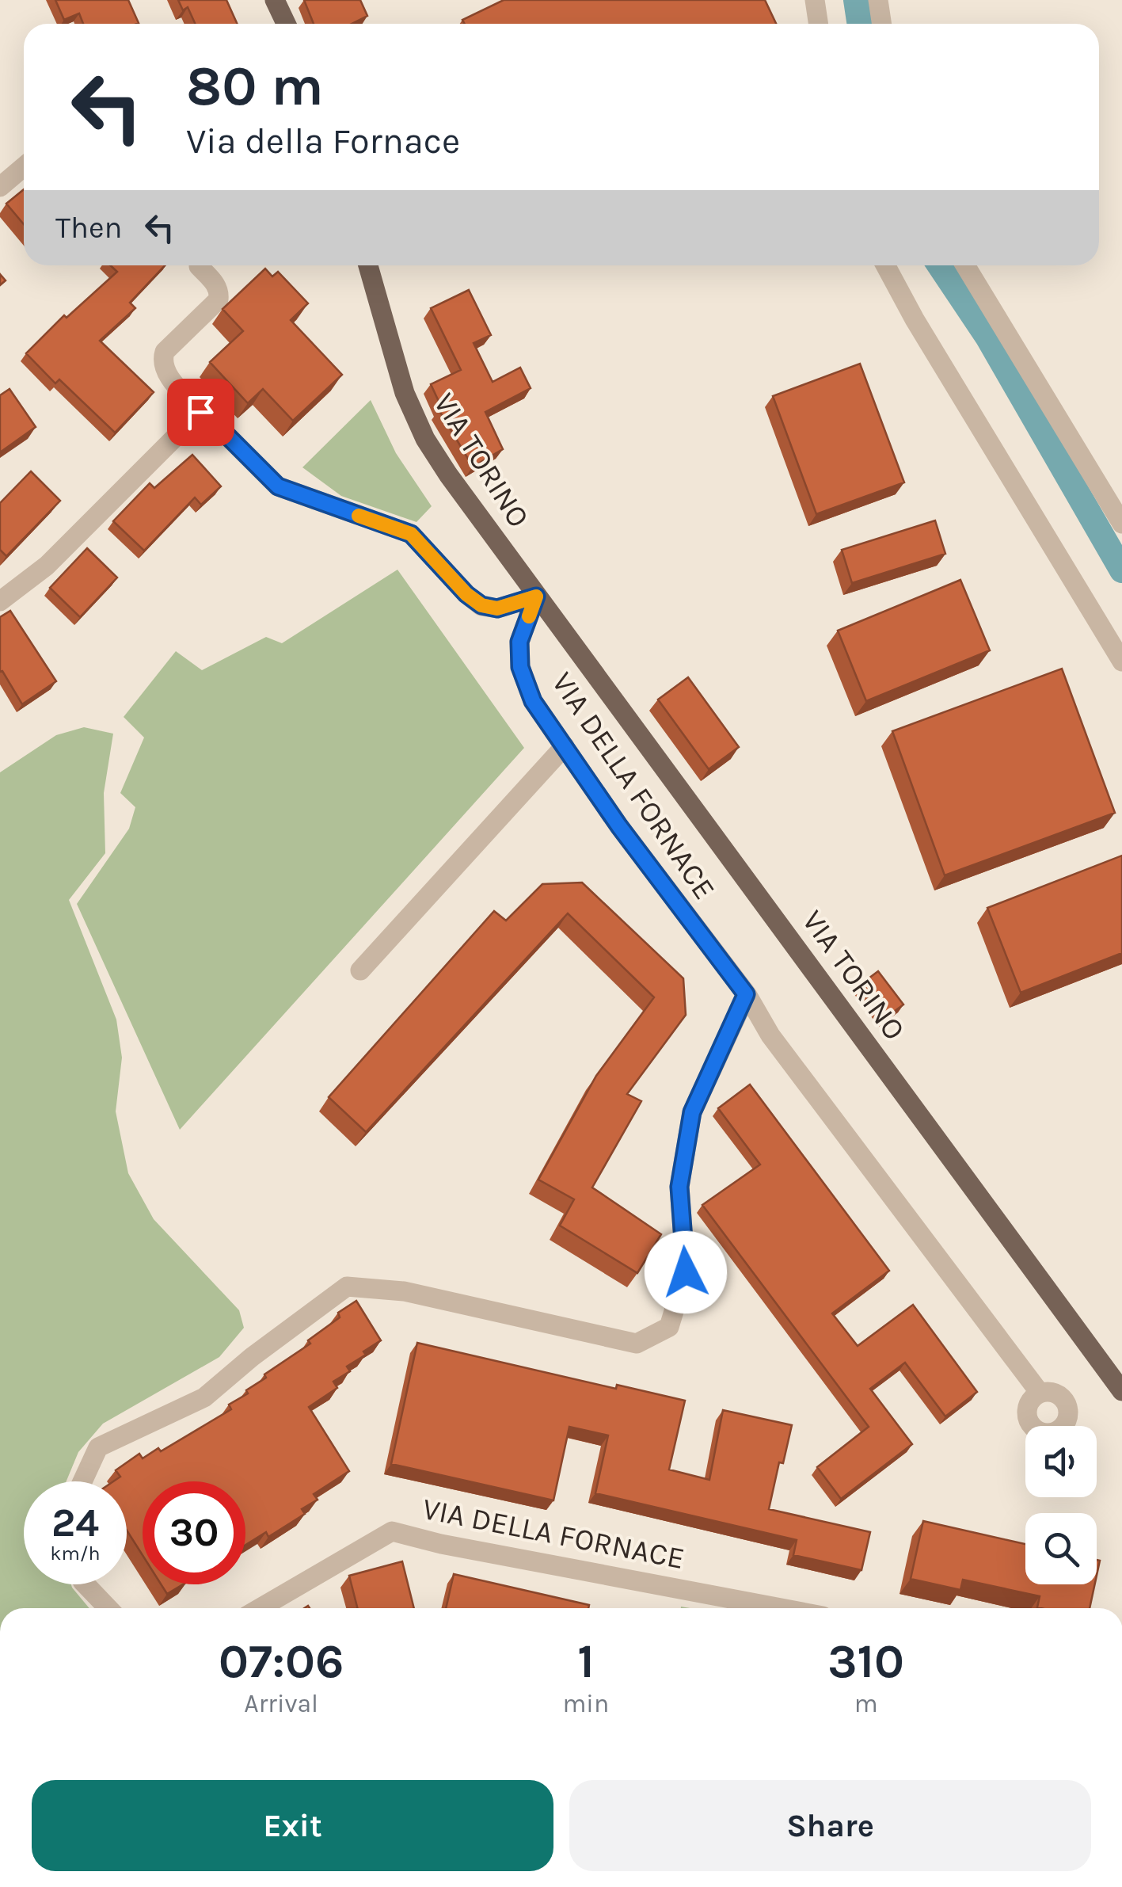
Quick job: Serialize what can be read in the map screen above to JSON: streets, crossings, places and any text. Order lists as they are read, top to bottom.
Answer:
{
  "streets": {
    "main road": ["VIA TORINO"],
    "street": ["VIA DELLA FORNACE"]
  },
  "crossings": [
    ["VIA TORINO", "VIA DELLA FORNACE"]
  ],
  "page": {
    "turn": ["80 m", "Via della Fornace"],
    "then": "Then",
    "speed": "24 km/h",
    "limit": "30",
    "eta": [
      "07:06",
      "Arrival",
      "1",
      "min",
      "310",
      "m"
    ],
    "buttons": ["Exit", "Share"]
  }
}
